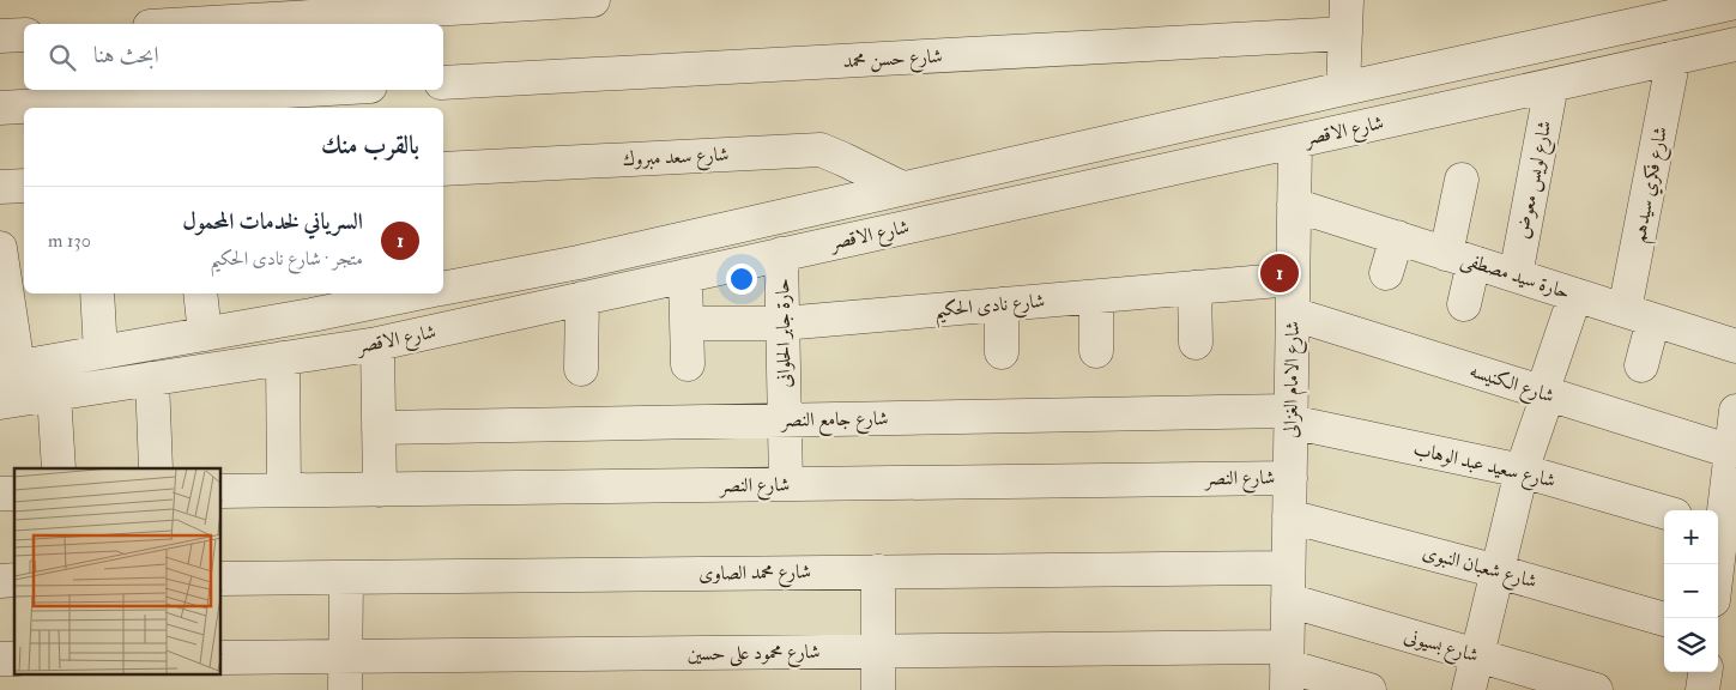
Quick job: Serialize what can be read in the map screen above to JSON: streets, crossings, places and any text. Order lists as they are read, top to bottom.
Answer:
{
  "streets": {
    "street": [
      "شارع حسن محمد",
      "شارع الاقصر",
      "شارع سعد مبروك",
      "شارع لويس معوض",
      "شارع فكري سيدهم",
      "حارة سيد مصطفى",
      "شارع نادى الحكيم",
      "حارة جابر الحلوانى",
      "شارع الامام الغزالى",
      "شارع الكنيسه",
      "شارع جامع النصر",
      "شارع سعيد عبد الوهاب",
      "شارع النصر",
      "شارع شعبان النبوى",
      "شارع محمد الصاوى",
      "شارع بسيونى",
      "شارع محمود على حسين"
    ]
  },
  "crossings": [
    ["شارع الاقصر", "شارع سعد مبروك"],
    ["شارع الاقصر", "شارع لويس معوض"],
    ["شارع الاقصر", "شارع فكري سيدهم"],
    ["شارع الاقصر", "حارة جابر الحلوانى"],
    ["شارع الاقصر", "شارع الامام الغزالى"],
    ["شارع لويس معوض", "حارة سيد مصطفى"],
    ["شارع فكري سيدهم", "حارة سيد مصطفى"],
    ["حارة سيد مصطفى", "شارع الامام الغزالى"],
    ["شارع نادى الحكيم", "حارة جابر الحلوانى"],
    ["شارع نادى الحكيم", "شارع الامام الغزالى"],
    ["حارة جابر الحلوانى", "شارع جامع النصر"],
    ["حارة جابر الحلوانى", "شارع النصر"],
    ["شارع الامام الغزالى", "شارع الكنيسه"],
    ["شارع الامام الغزالى", "شارع جامع النصر"],
    ["شارع الامام الغزالى", "شارع سعيد عبد الوهاب"],
    ["شارع الامام الغزالى", "شارع النصر"],
    ["شارع الامام الغزالى", "شارع شعبان النبوى"],
    ["شارع الامام الغزالى", "شارع محمد الصاوى"],
    ["شارع الامام الغزالى", "شارع بسيونى"],
    ["شارع الامام الغزالى", "شارع محمود على حسين"],
    ["شارع جامع النصر", "شارع سعيد عبد الوهاب"]
  ],
  "page": {
    "search": "ابحث هنا",
    "heading": "بالقرب منك",
    "list": [
      {
        "mark": "1",
        "name": "السرياني لخدمات المحمول",
        "note": "متجر · شارع نادى الحكيم",
        "value": "130 m"
      }
    ],
    "pins": "1",
    "map_buttons": ["+", "−"]
  }
}
